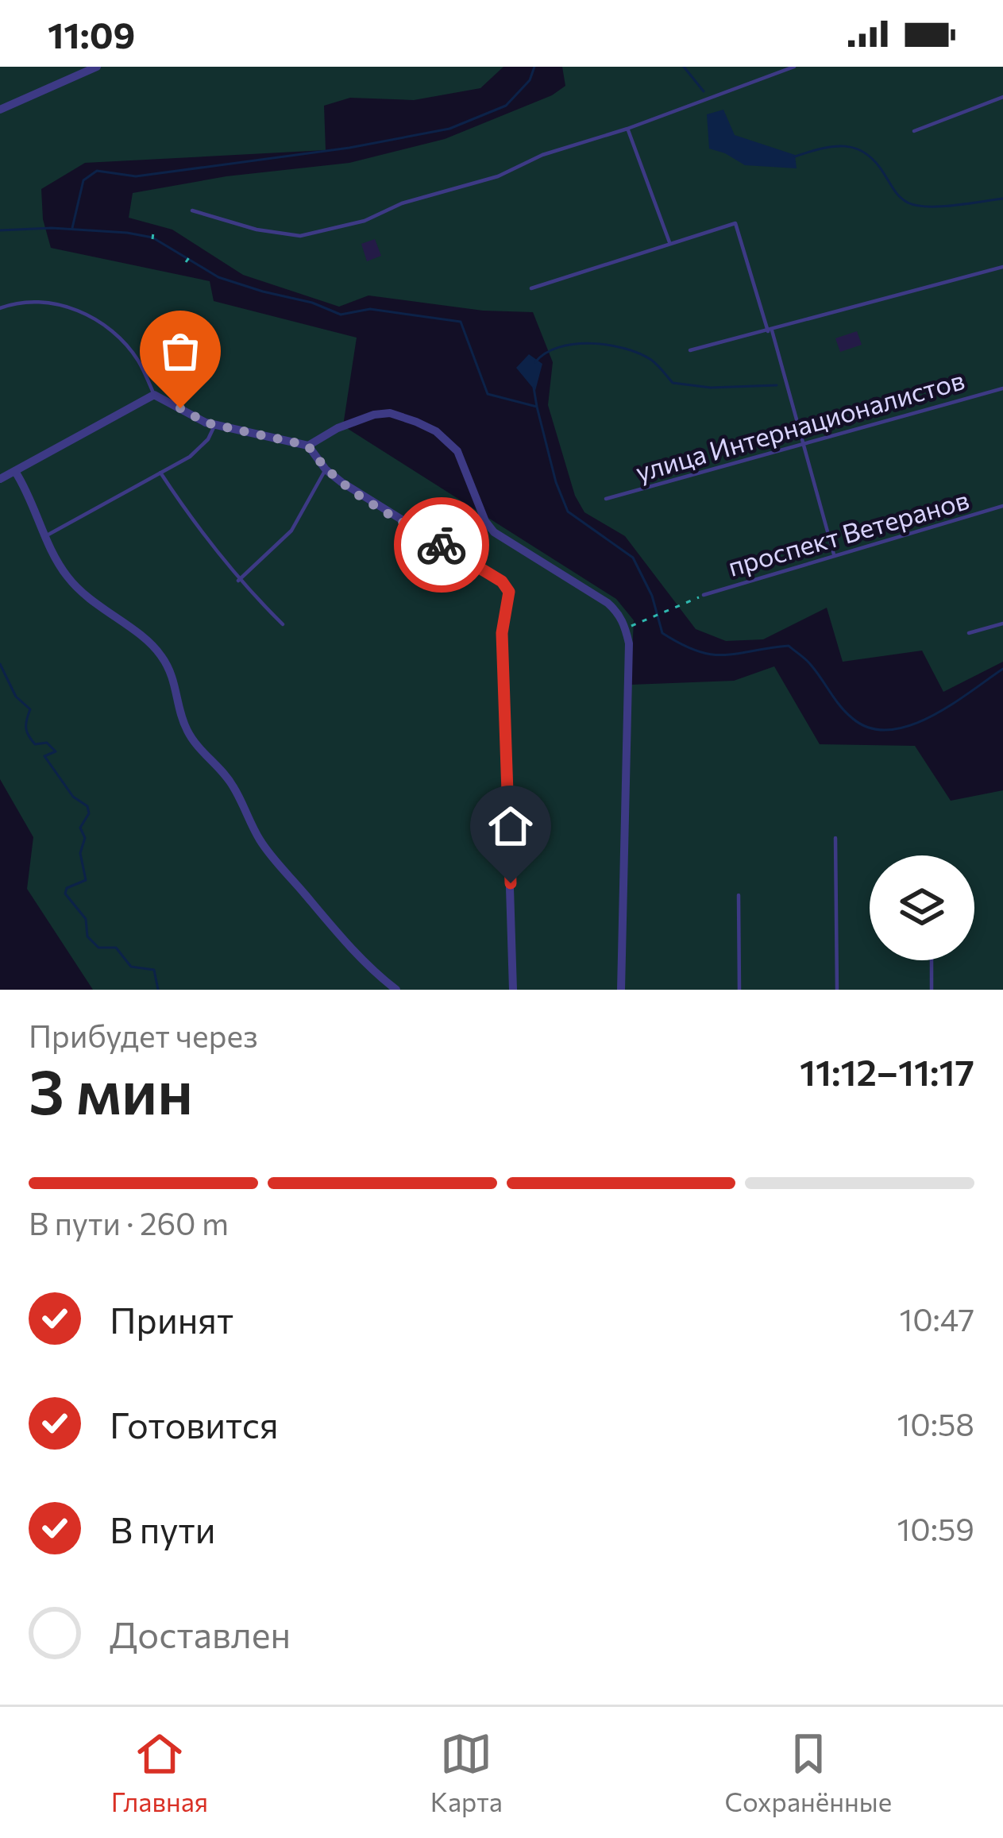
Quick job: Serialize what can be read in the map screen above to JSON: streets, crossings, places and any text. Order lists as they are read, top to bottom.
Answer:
{
  "streets": {
    "lane": ["улица Интернационалистов", "проспект Ветеранов"]
  },
  "page": {
    "status": "11:09",
    "heading": ["3 мин", "Прибудет через", "11:12–11:17"],
    "bar": "В пути · 260 m",
    "list": [
      ["Принят", "10:47"],
      ["Готовится", "10:58"],
      ["В пути", "10:59"],
      "Доставлен"
    ],
    "tabs": ["Главная", "Карта", "Сохранённые"]
  }
}
